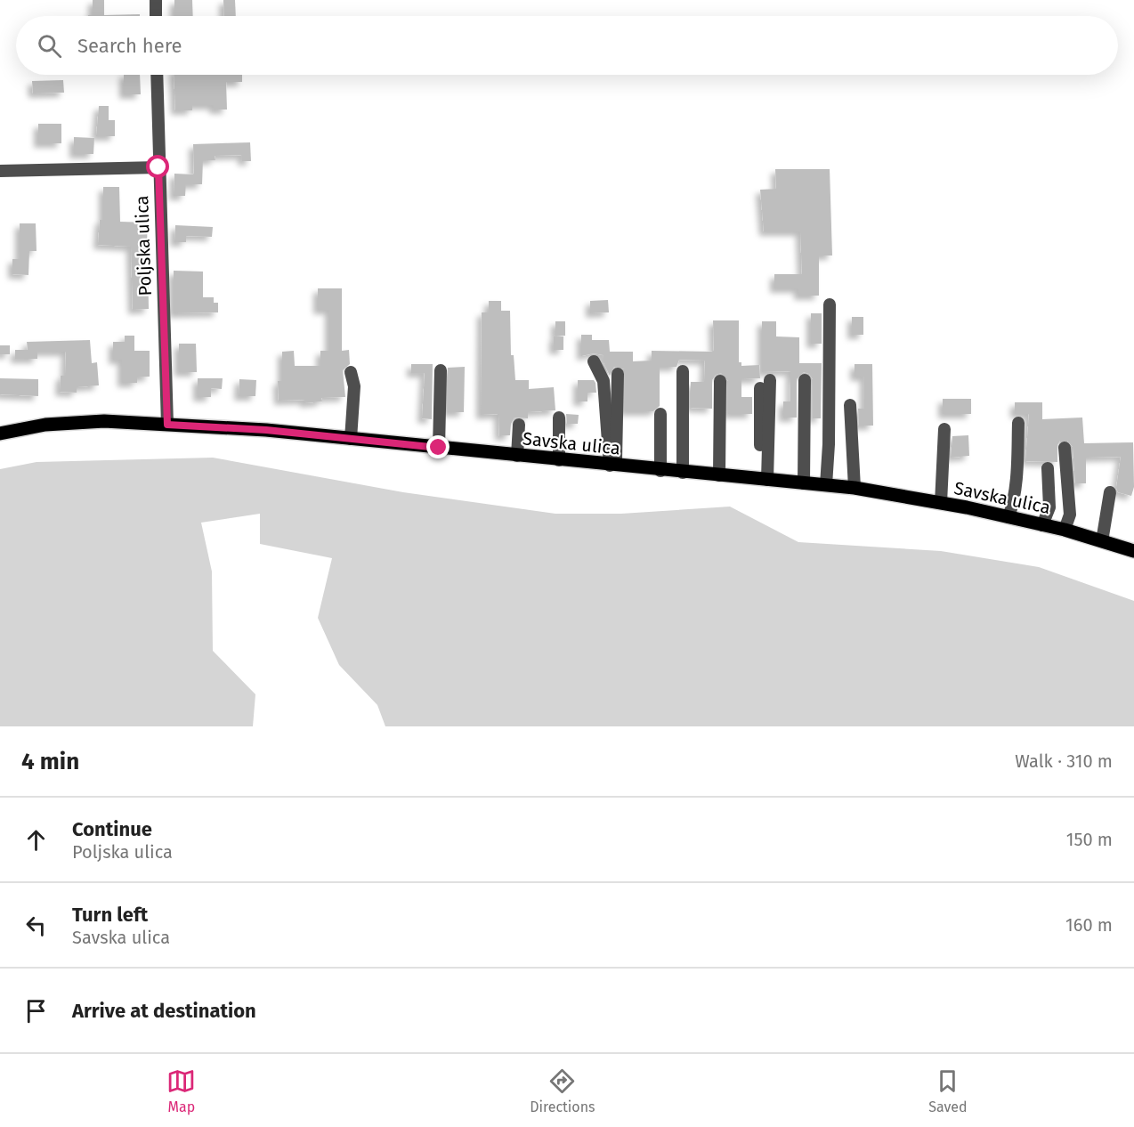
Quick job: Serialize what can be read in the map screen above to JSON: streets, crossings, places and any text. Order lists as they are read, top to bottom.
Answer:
{
  "streets": {
    "main road": ["Savska ulica"],
    "street": ["Poljska ulica"]
  },
  "crossings": [
    ["Poljska ulica", "Savska ulica"]
  ],
  "page": {
    "search": "Search here",
    "heading": ["4 min", "Walk · 310 m"],
    "list": [
      ["Continue", "Poljska ulica", "150 m"],
      ["Turn left", "Savska ulica", "160 m"],
      "Arrive at destination"
    ],
    "nav": ["Map", "Directions", "Saved"]
  }
}
